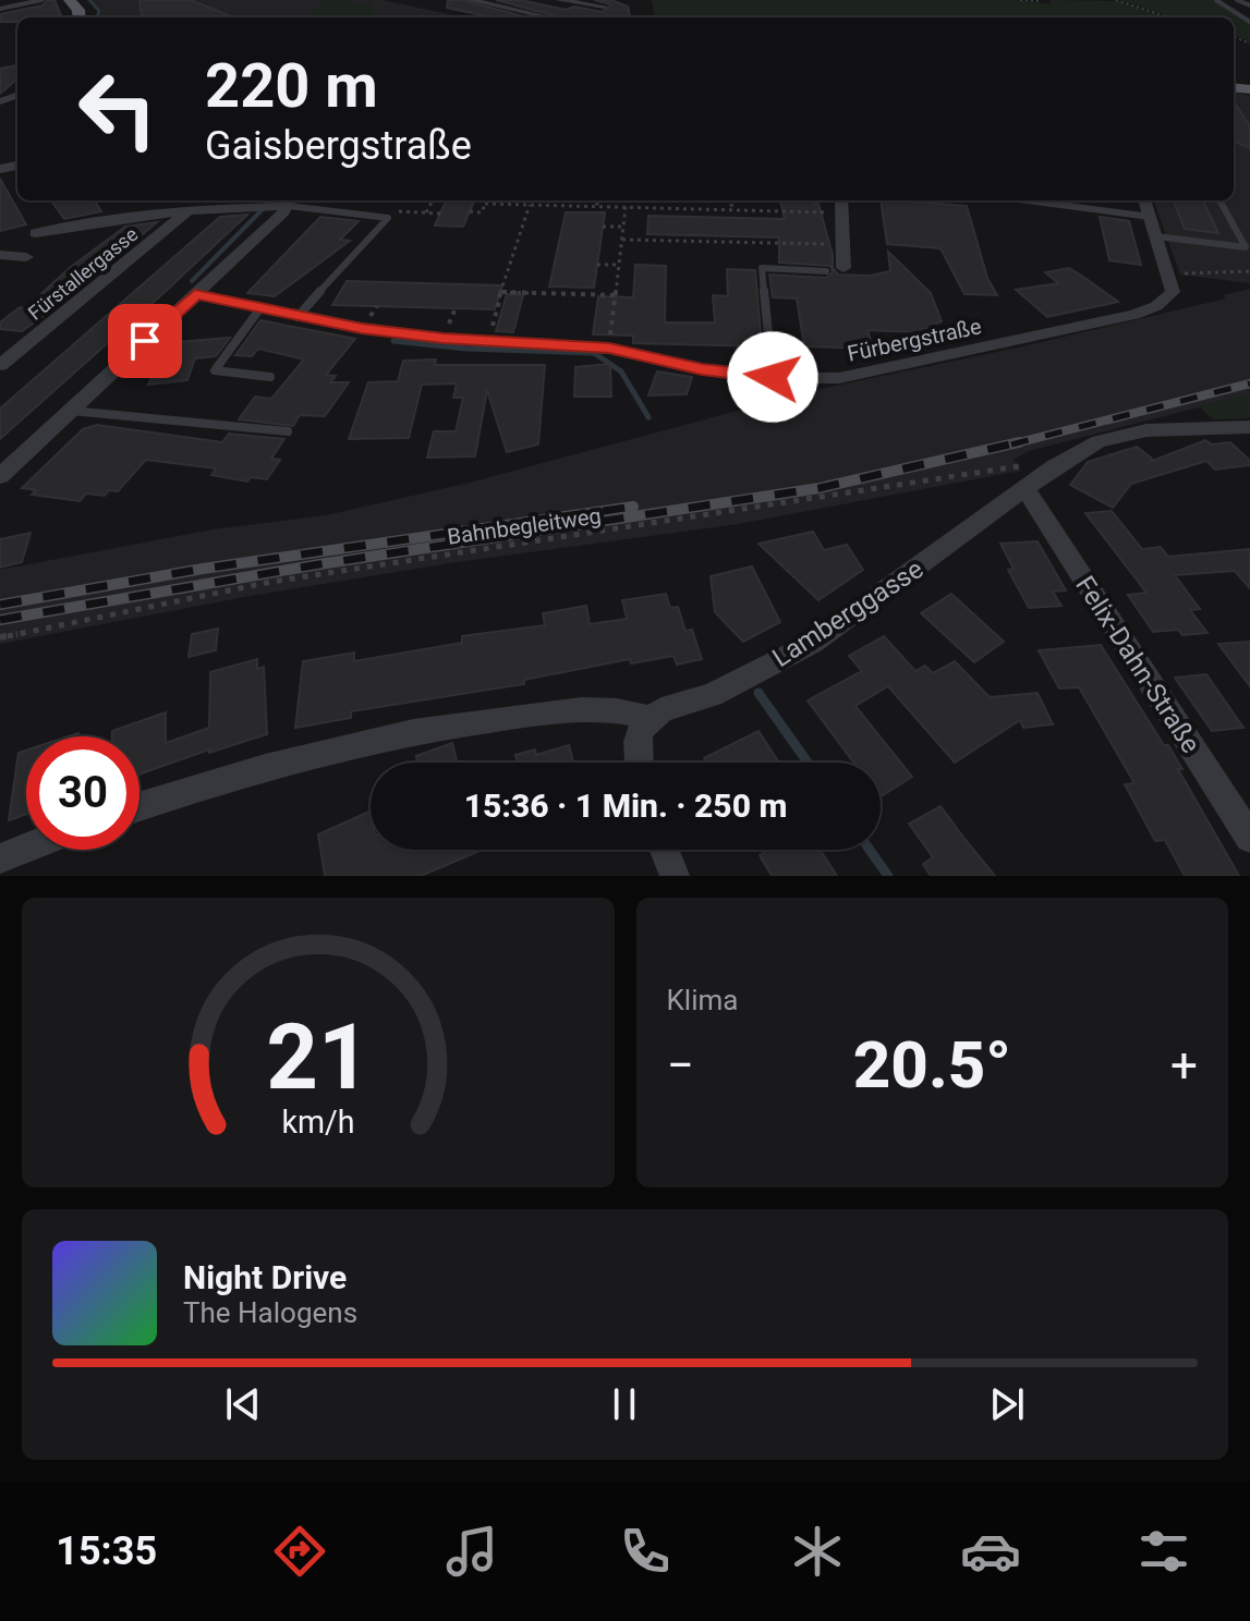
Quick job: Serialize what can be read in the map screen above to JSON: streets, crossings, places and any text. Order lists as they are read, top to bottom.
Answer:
{
  "streets": {
    "street": [
      "Fürstallergasse",
      "Fürbergstraße",
      "Lamberggasse",
      "Felix-Dahn-Straße"
    ],
    "path": ["Bahnbegleitweg"]
  },
  "crossings": [
    ["Bahnbegleitweg", "Lamberggasse"],
    ["Lamberggasse", "Felix-Dahn-Straße"]
  ],
  "page": {
    "turn": ["220 m", "Gaisbergstraße"],
    "limit": "30",
    "trip": "15:36 · 1 Min. · 250 m",
    "tile": "Klima",
    "heat": ["−", "20.5°", "+"],
    "song": ["Night Drive", "The Halogens"],
    "tabs": "15:35",
    "gauge": ["21", "km/h"]
  }
}
